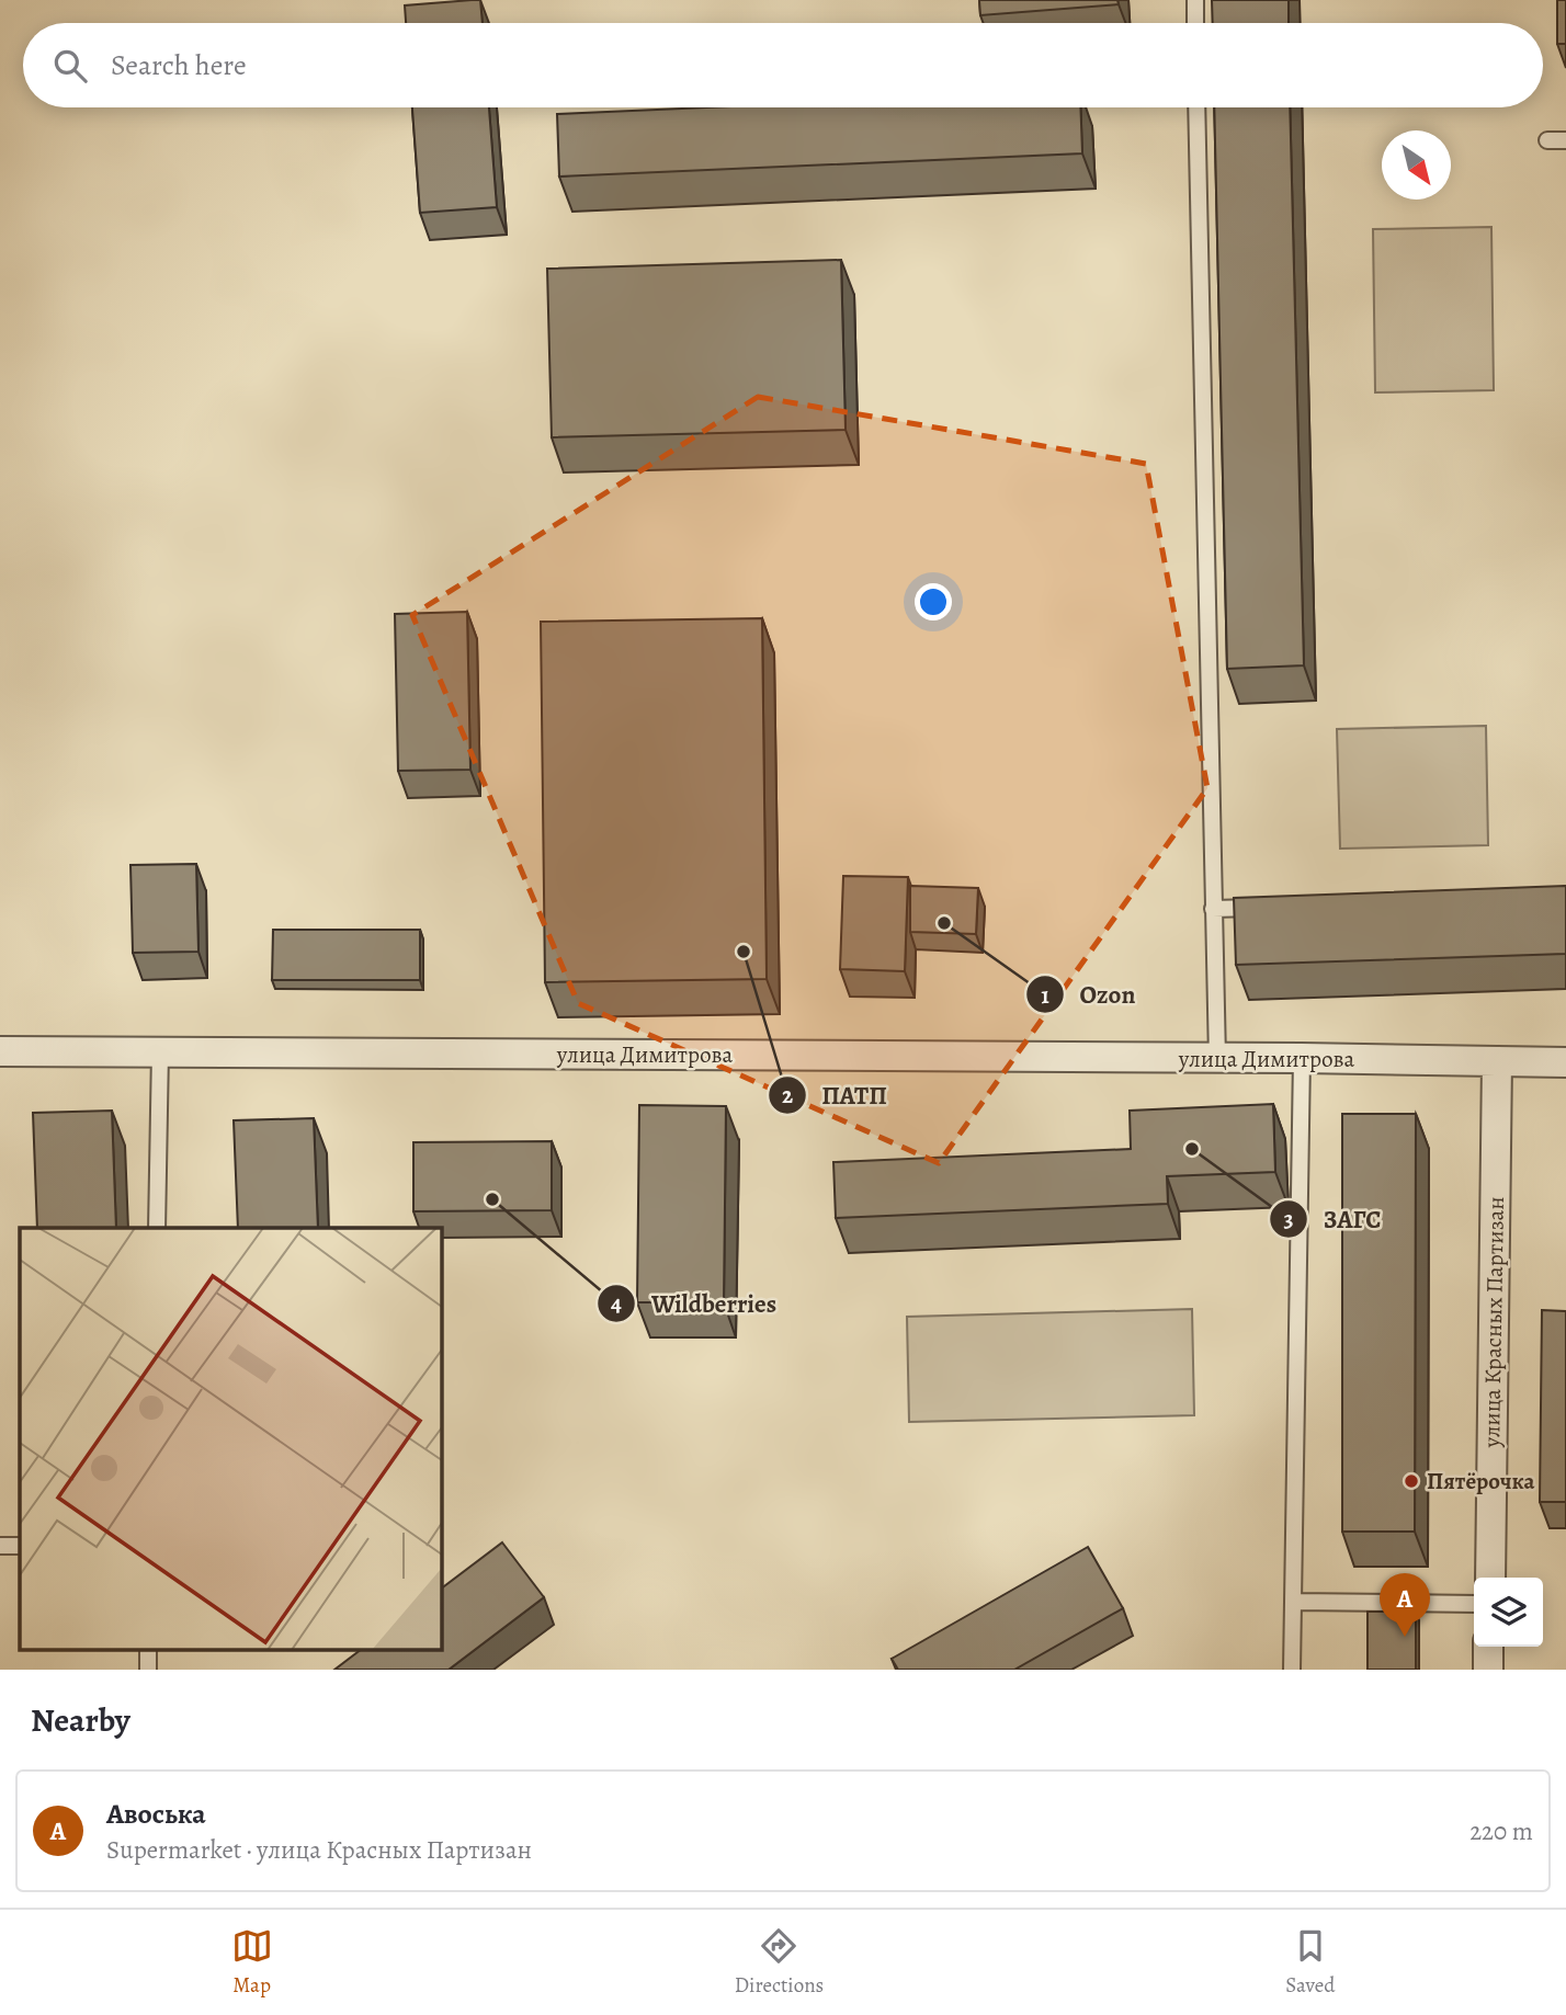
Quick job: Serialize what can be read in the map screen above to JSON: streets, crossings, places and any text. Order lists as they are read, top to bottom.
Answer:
{
  "streets": {
    "street": ["улица Димитрова", "улица Красных Партизан"]
  },
  "crossings": [
    ["улица Димитрова", "улица Красных Партизан"]
  ],
  "places": [
    "Ozon",
    "ПАТП",
    "ЗАГС",
    "Wildberries",
    "Пятёрочка"
  ],
  "north": "bottom right",
  "page": {
    "search": "Search here",
    "pins": "A",
    "heading": "Nearby",
    "list": [
      {
        "mark": "A",
        "name": "Авоська",
        "note": "Supermarket · улица Красных Партизан",
        "value": "220 m"
      }
    ],
    "nav": ["Map", "Directions", "Saved"]
  }
}
